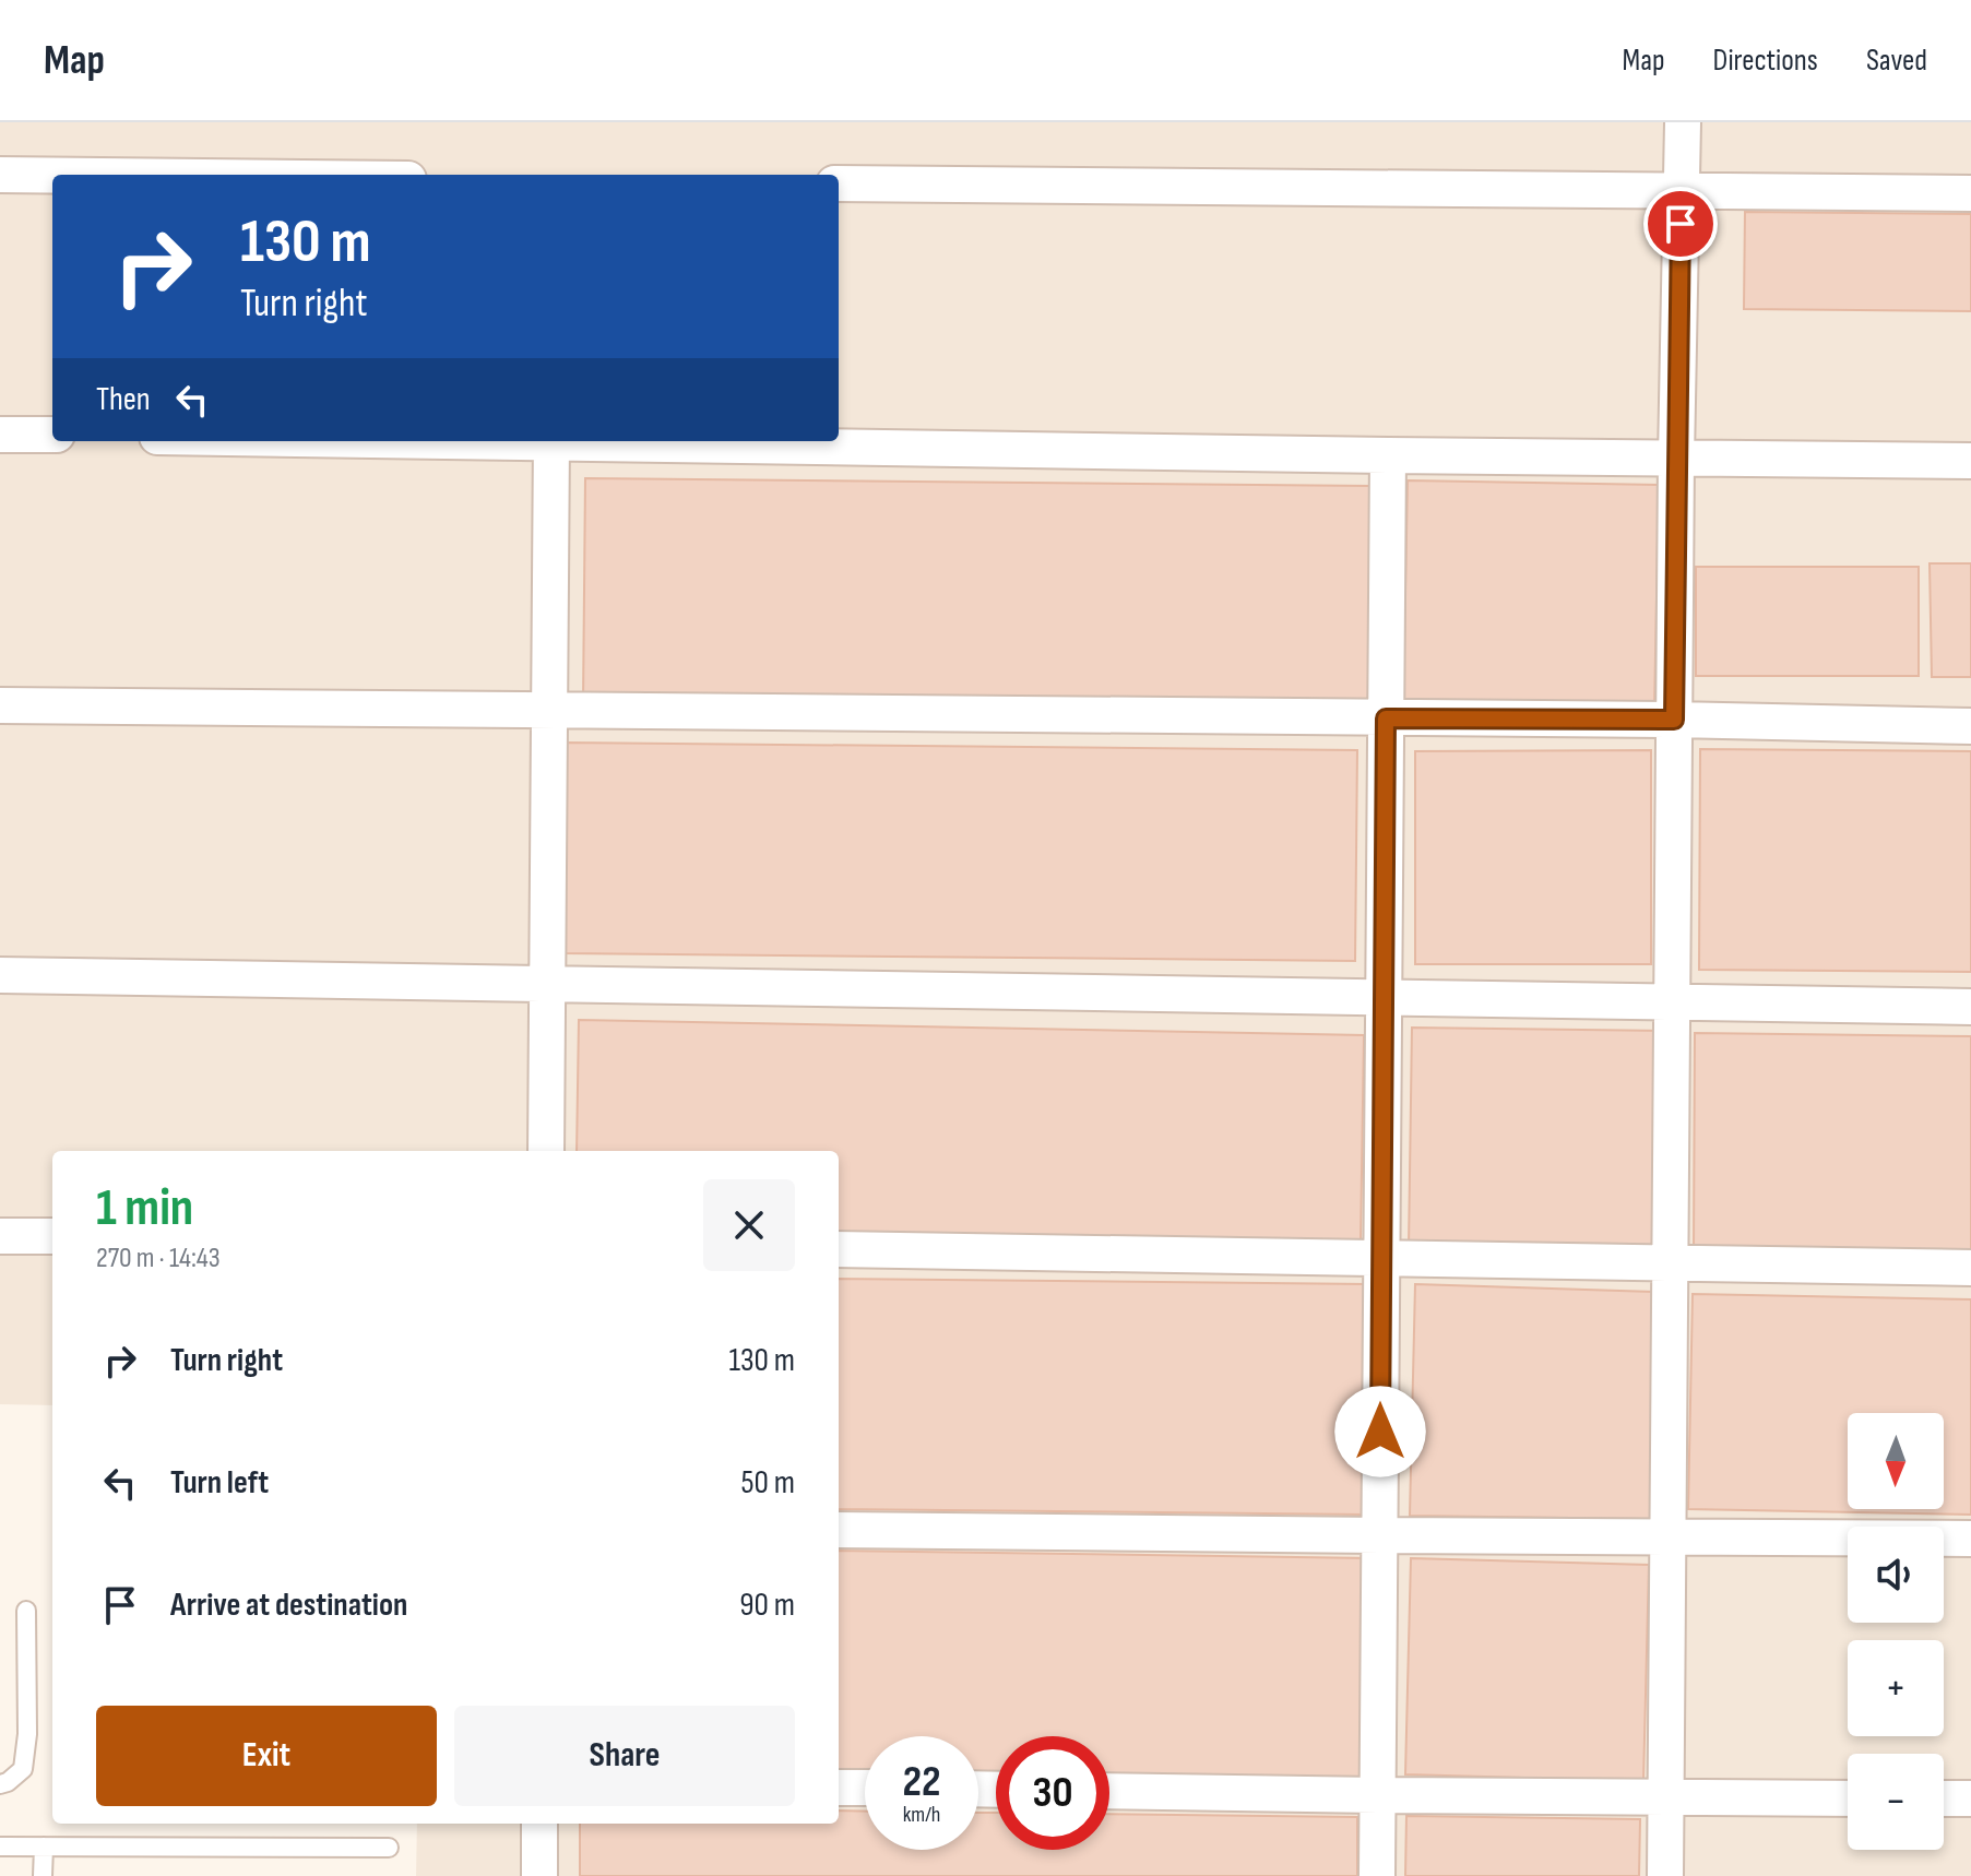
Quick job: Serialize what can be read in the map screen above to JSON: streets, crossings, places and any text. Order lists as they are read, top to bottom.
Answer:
{
  "north": "bottom",
  "page": {
    "header": "Map",
    "nav": ["Map", "Directions", "Saved"],
    "turn": ["130 m", "Turn right"],
    "then": "Then",
    "heading": ["1 min", "270 m · 14:43"],
    "list": [
      {
        "name": "Turn right",
        "value": "130 m"
      },
      {
        "name": "Turn left",
        "value": "50 m"
      },
      {
        "name": "Arrive at destination",
        "value": "90 m"
      }
    ],
    "map_buttons": ["+", "−"],
    "buttons": ["Exit", "Share"],
    "speed": "22 km/h",
    "limit": "30"
  }
}
